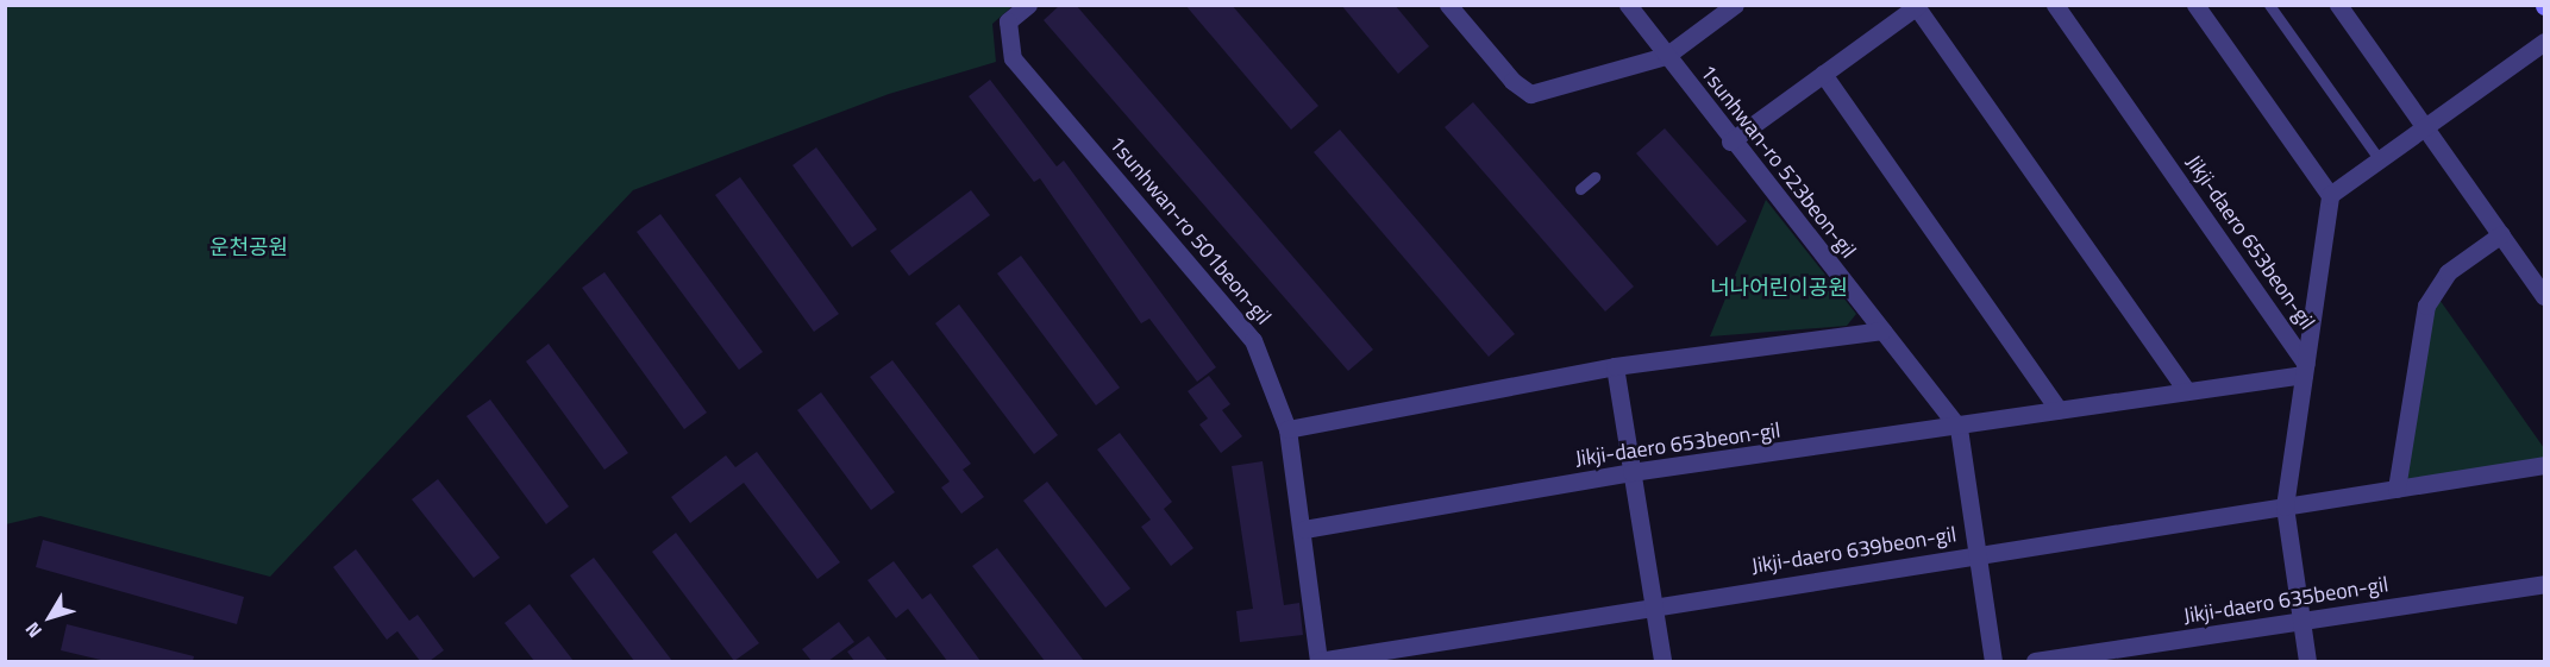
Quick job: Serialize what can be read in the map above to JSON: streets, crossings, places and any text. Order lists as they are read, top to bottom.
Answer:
{
  "streets": {
    "street": [
      "1sunhwan-ro 523beon-gil",
      "1sunhwan-ro 501beon-gil",
      "Jikji-daero 653beon-gil",
      "Jikji-daero 639beon-gil",
      "Jikji-daero 635beon-gil"
    ]
  },
  "crossings": [
    ["1sunhwan-ro 523beon-gil", "Jikji-daero 653beon-gil"],
    ["1sunhwan-ro 523beon-gil", "Jikji-daero 639beon-gil"],
    ["1sunhwan-ro 501beon-gil", "Jikji-daero 653beon-gil"],
    ["1sunhwan-ro 501beon-gil", "Jikji-daero 639beon-gil"]
  ],
  "parks": ["운천공원", "너나어린이공원"],
  "north": "bottom left"
}
